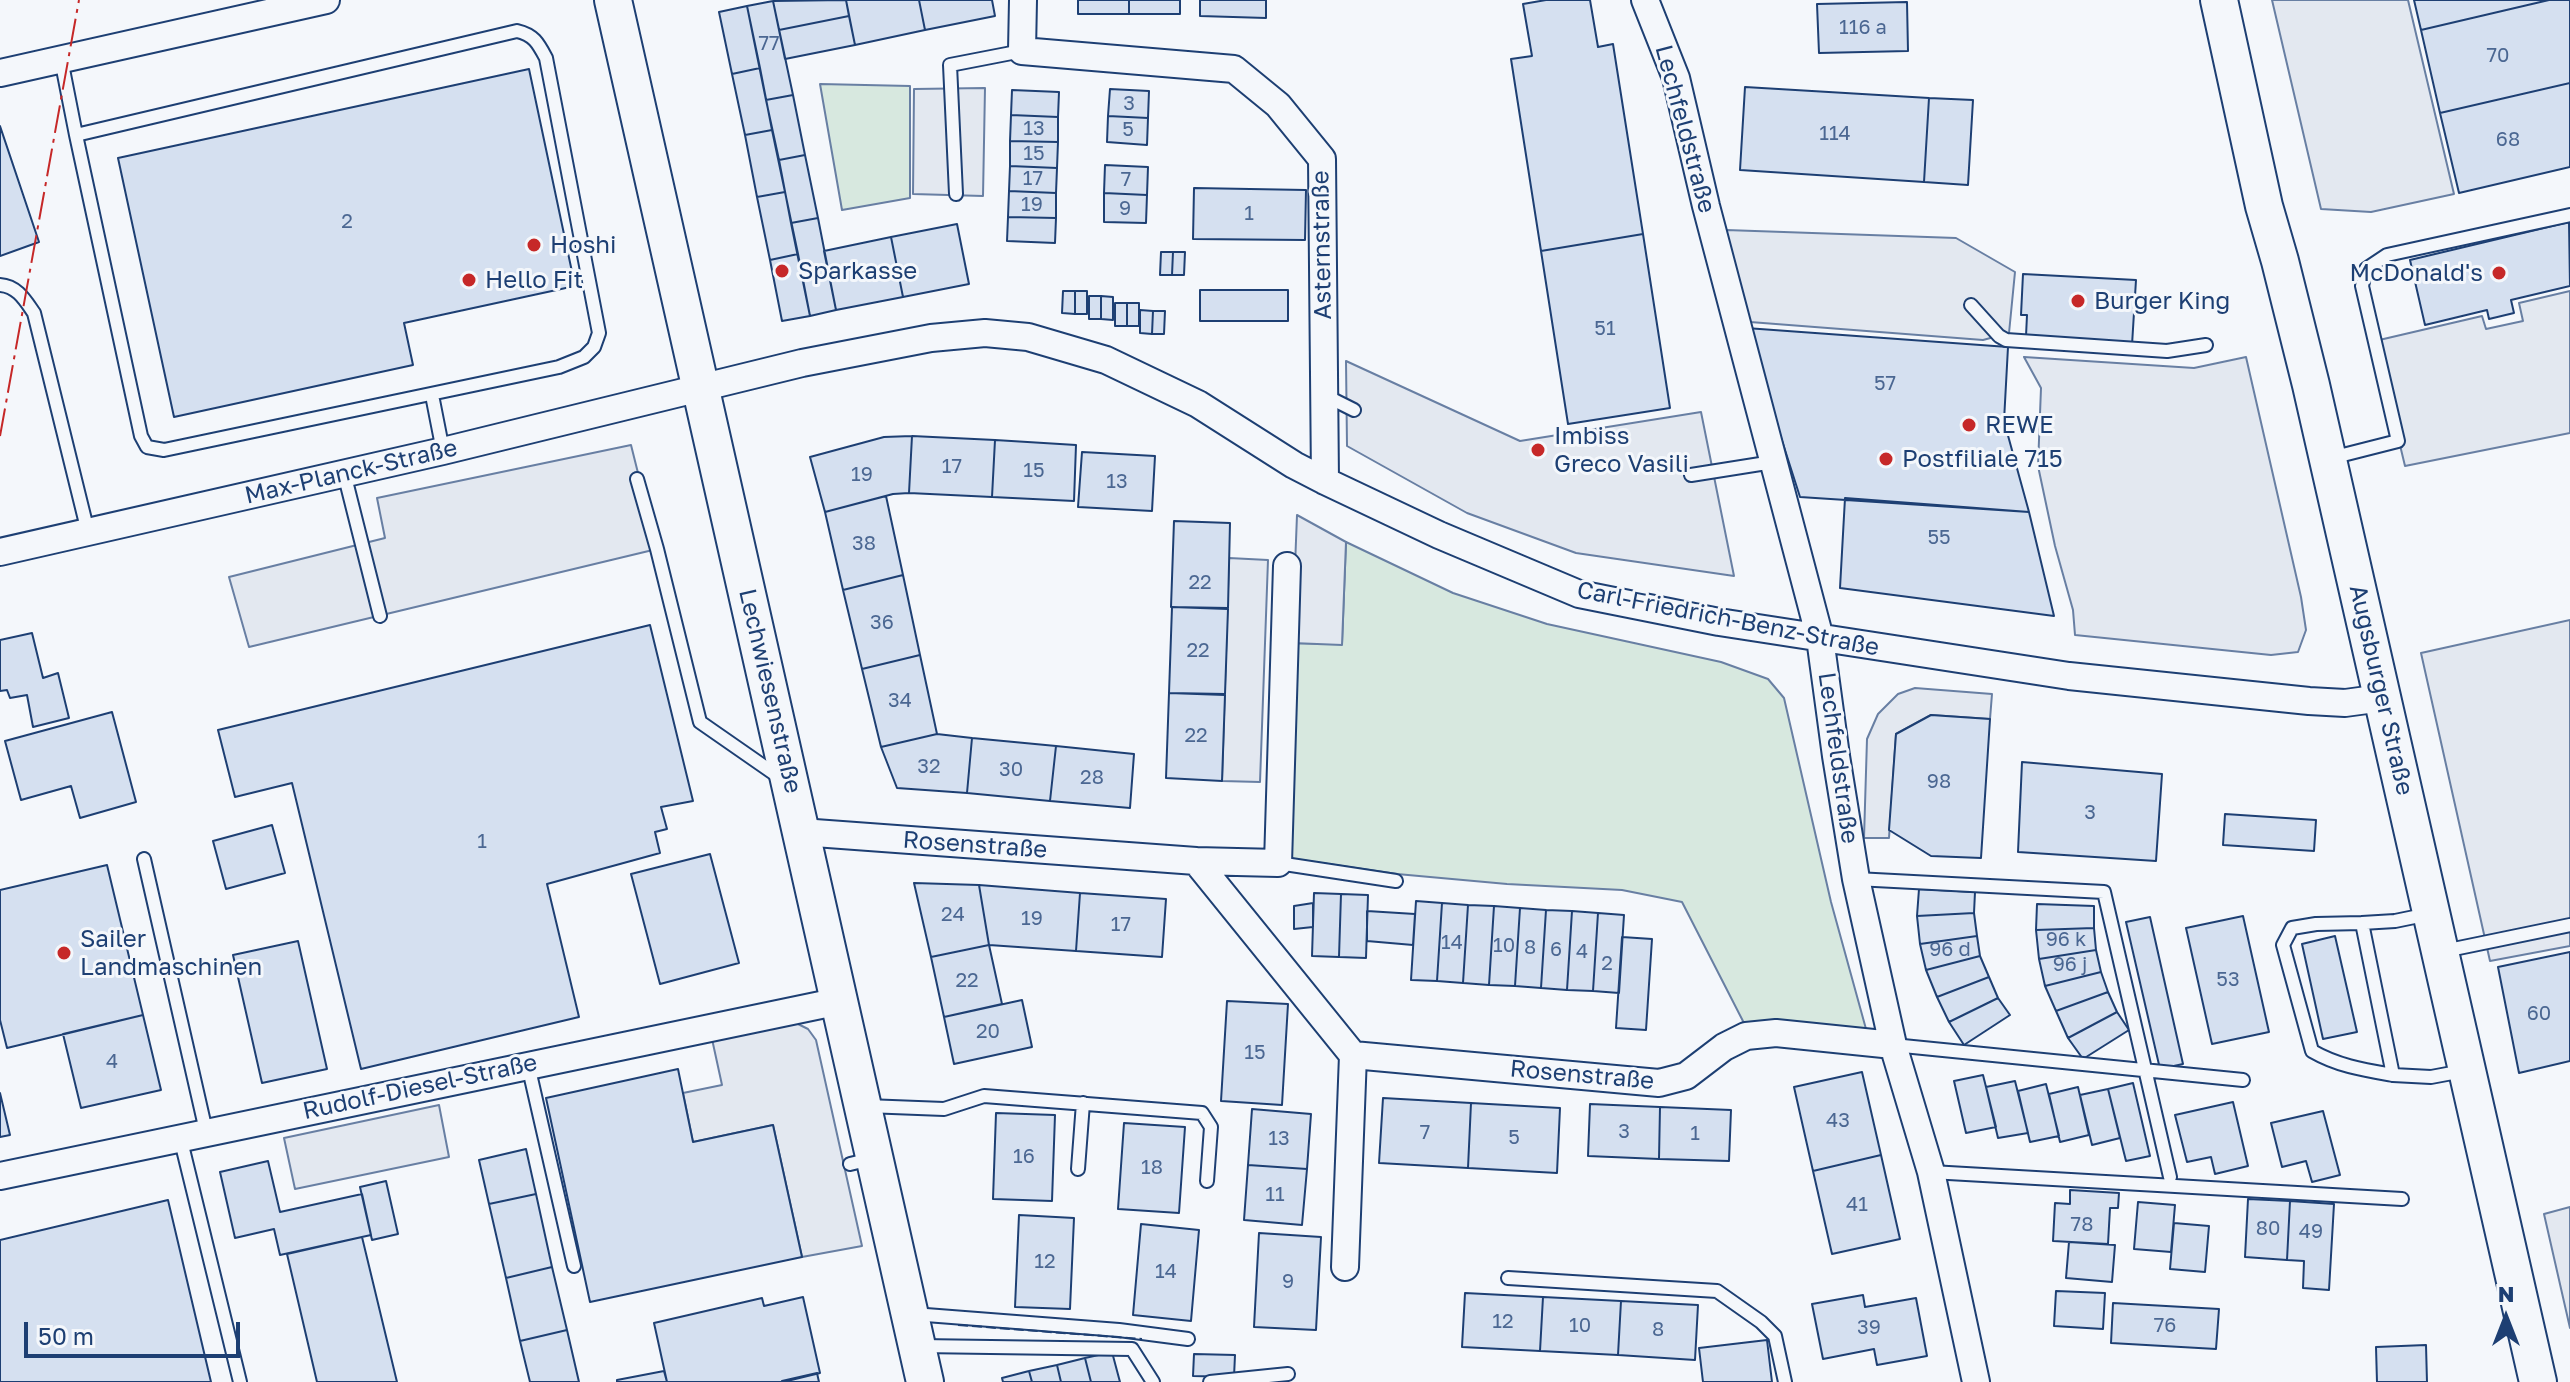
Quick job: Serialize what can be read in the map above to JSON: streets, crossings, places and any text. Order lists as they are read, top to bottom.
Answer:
{
  "streets": {
    "main road": ["Augsburger Straße", "Lechwiesenstraße"],
    "street": [
      "Lechfeldstraße",
      "Asternstraße",
      "Max-Planck-Straße",
      "Carl-Friedrich-Benz-Straße",
      "Rosenstraße",
      "Rudolf-Diesel-Straße"
    ]
  },
  "crossings": [
    ["Lechfeldstraße", "Carl-Friedrich-Benz-Straße"],
    ["Lechfeldstraße", "Rosenstraße"],
    ["Asternstraße", "Carl-Friedrich-Benz-Straße"],
    ["Max-Planck-Straße", "Carl-Friedrich-Benz-Straße"],
    ["Max-Planck-Straße", "Lechwiesenstraße"],
    ["Carl-Friedrich-Benz-Straße", "Augsburger Straße"],
    ["Carl-Friedrich-Benz-Straße", "Lechwiesenstraße"],
    ["Lechwiesenstraße", "Rosenstraße"],
    ["Lechwiesenstraße", "Rudolf-Diesel-Straße"]
  ],
  "places": [
    "Hoshi",
    "Sparkasse",
    "McDonald's",
    "Hello Fit",
    "Burger King",
    "REWE",
    "Imbiss Greco Vasili",
    "Postfiliale 715",
    "Sailer Landmaschinen"
  ],
  "house_numbers": [
    "116 a",
    "77",
    "70",
    "3",
    "13",
    "5",
    "114",
    "68",
    "15",
    "17",
    "7",
    "19",
    "9",
    "1",
    "2",
    "51",
    "57",
    "17",
    "15",
    "19",
    "13",
    "55",
    "38",
    "22",
    "36",
    "22",
    "34",
    "22",
    "32",
    "30",
    "28",
    "98",
    "3",
    "1",
    "24",
    "19",
    "17",
    "96 k",
    "14",
    "10",
    "8",
    "6",
    "96 d",
    "4",
    "2",
    "96 j",
    "53",
    "22",
    "60",
    "20",
    "15",
    "4",
    "43",
    "3",
    "7",
    "1",
    "5",
    "13",
    "16",
    "18",
    "11",
    "41",
    "78",
    "80",
    "49",
    "12",
    "14",
    "9",
    "12",
    "10",
    "76",
    "39",
    "8"
  ],
  "scale_bar": "50 m",
  "north": "top"
}
